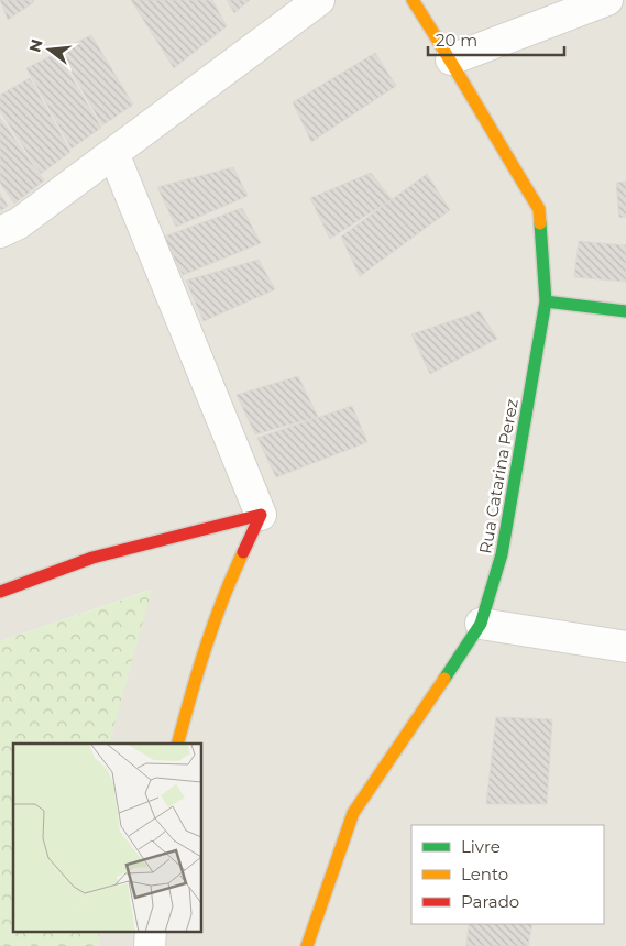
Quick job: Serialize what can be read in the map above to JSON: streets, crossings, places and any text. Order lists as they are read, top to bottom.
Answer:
{
  "streets": {
    "street": ["Rua Catarina Perez"]
  },
  "legend": ["Livre", "Lento", "Parado"],
  "scale_bar": "20 m",
  "north": "left"
}
